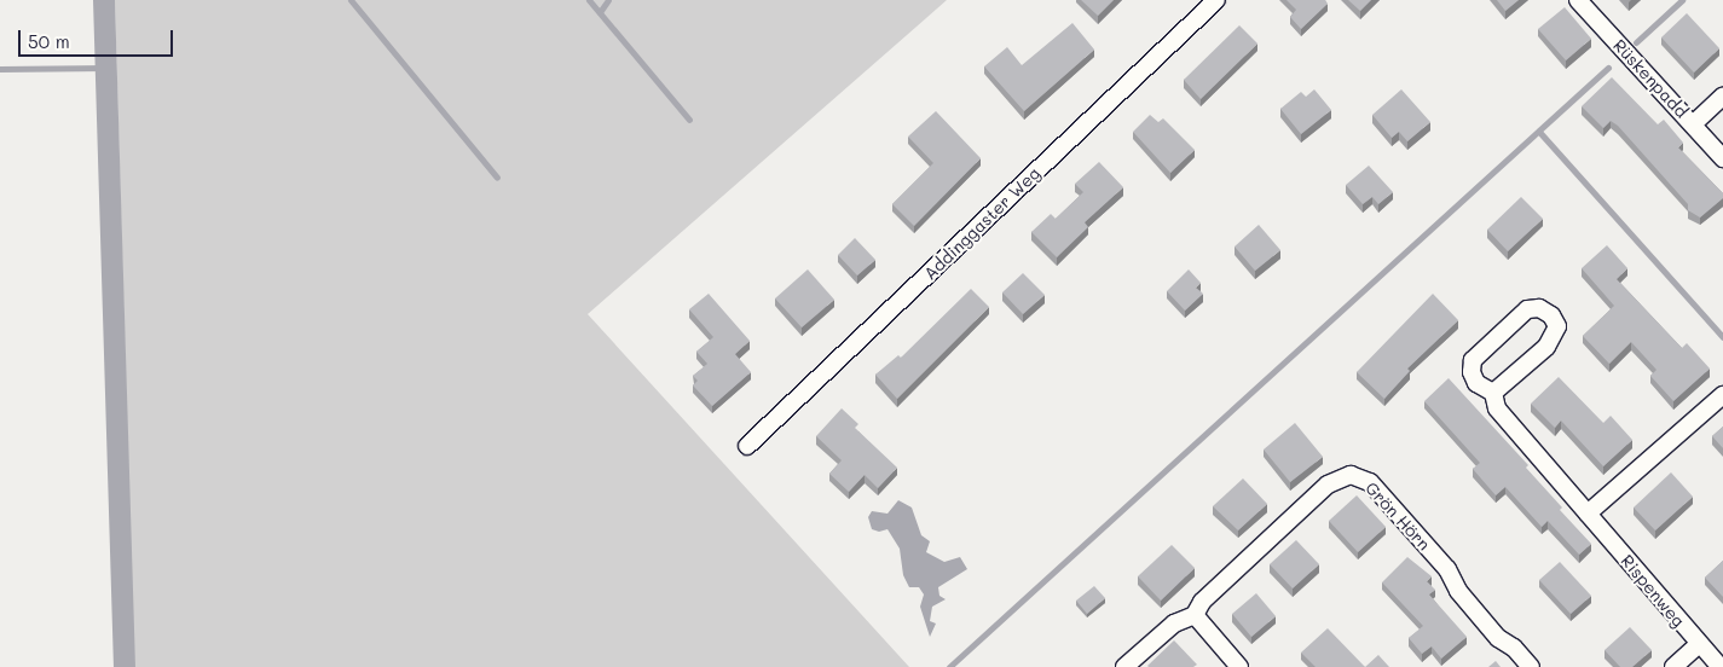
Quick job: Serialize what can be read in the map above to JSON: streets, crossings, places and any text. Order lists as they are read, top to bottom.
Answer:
{
  "streets": {
    "street": [
      "Rüskenpadd",
      "Addinggaster Weg",
      "Grön Hörn",
      "Rispenweg"
    ]
  },
  "scale_bar": "50 m"
}
